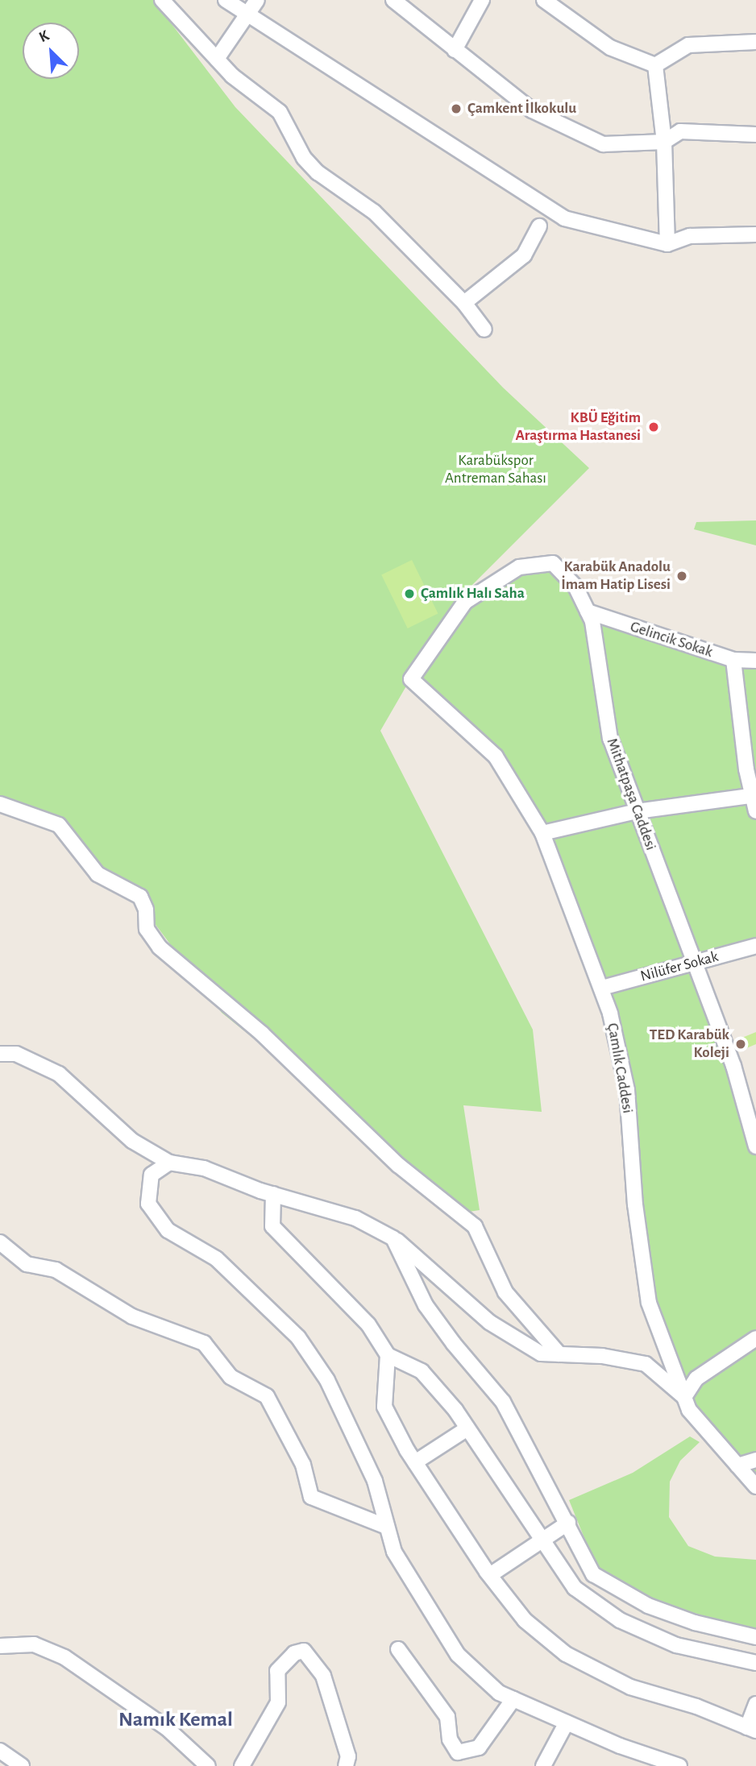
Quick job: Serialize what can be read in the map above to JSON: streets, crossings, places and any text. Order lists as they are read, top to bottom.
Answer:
{
  "streets": {
    "street": [
      "Gelincik Sokak",
      "Mithatpaşa Caddesi",
      "Nilüfer Sokak",
      "Çamlık Caddesi"
    ]
  },
  "crossings": [
    ["Gelincik Sokak", "Mithatpaşa Caddesi"],
    ["Mithatpaşa Caddesi", "Nilüfer Sokak"],
    ["Mithatpaşa Caddesi", "Çamlık Caddesi"],
    ["Nilüfer Sokak", "Çamlık Caddesi"]
  ],
  "districts": ["Namık Kemal"],
  "parks": ["Karabükspor Antreman Sahası"],
  "places": [
    "Çamkent İlkokulu",
    "KBÜ Eğitim Araştırma Hastanesi",
    "Karabük Anadolu İmam Hatip Lisesi",
    "Çamlık Halı Saha",
    "TED Karabük Koleji"
  ],
  "north": "top left"
}
